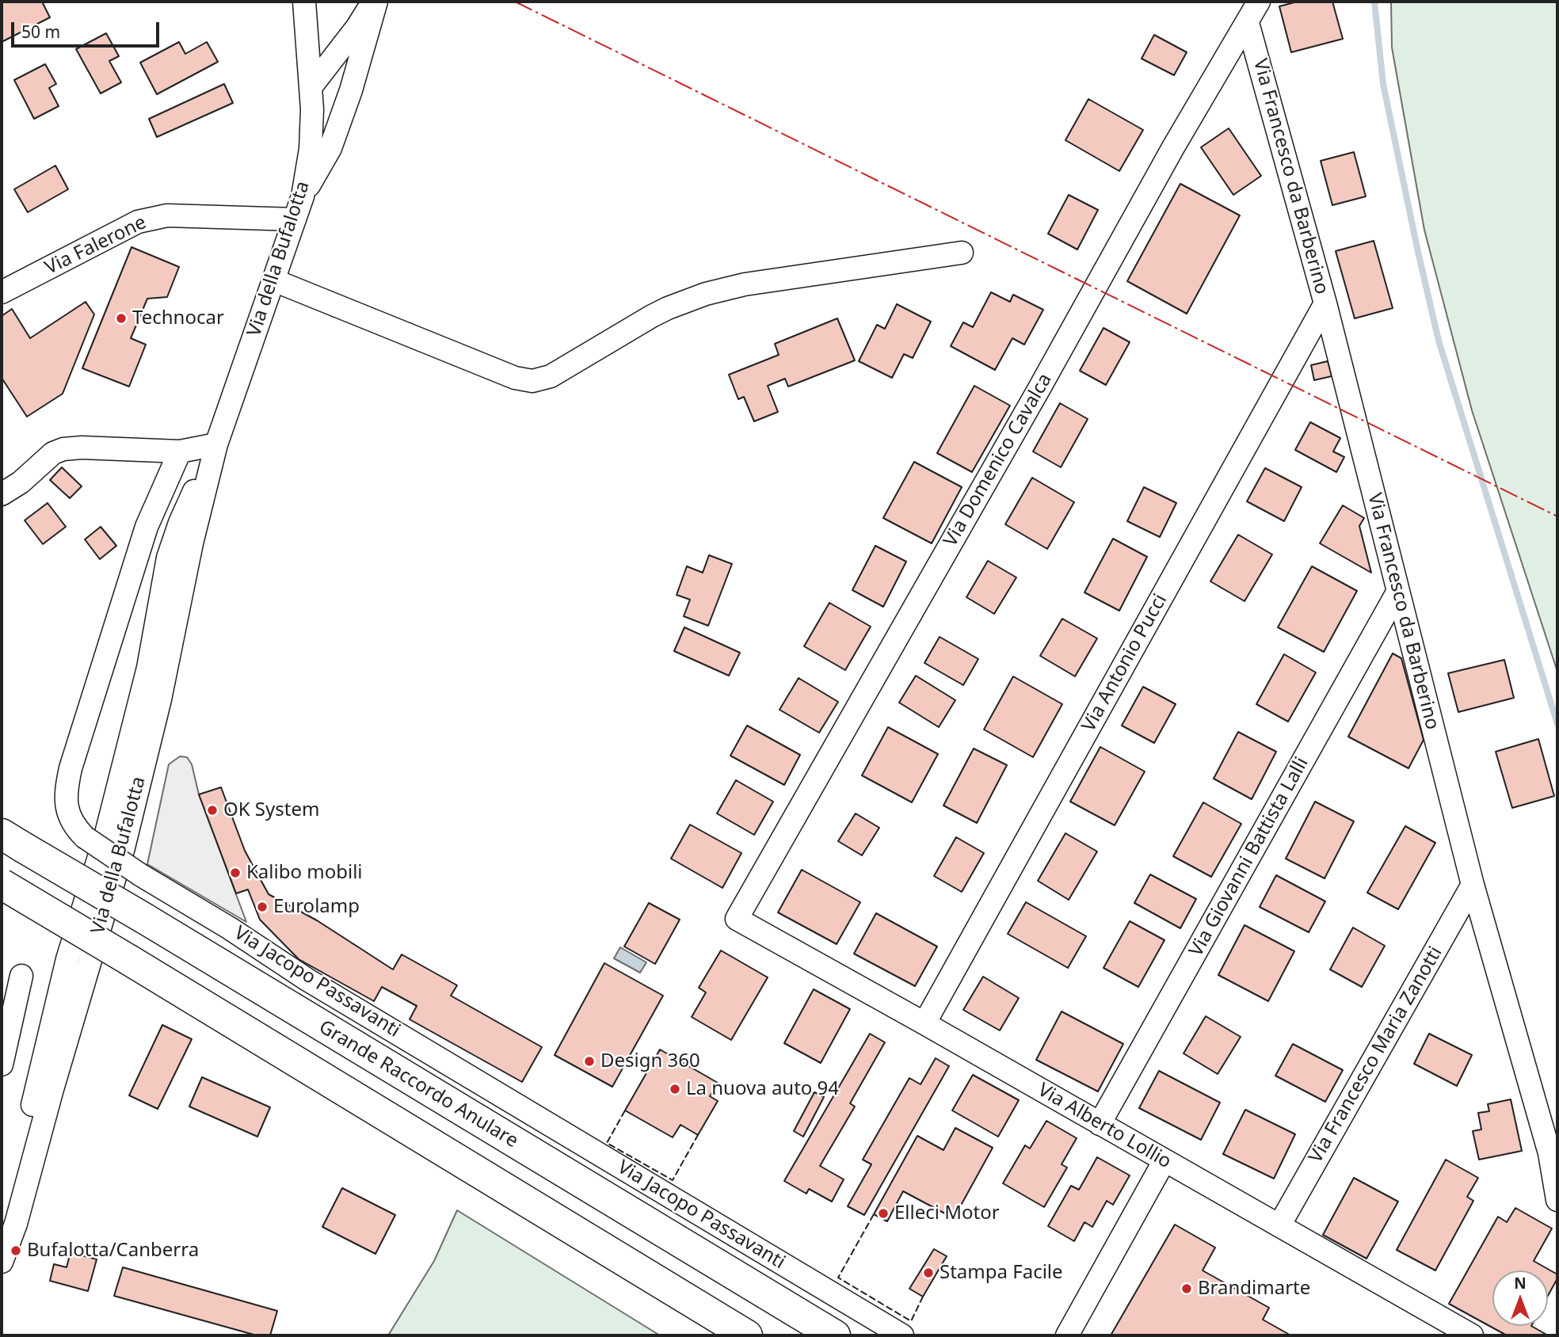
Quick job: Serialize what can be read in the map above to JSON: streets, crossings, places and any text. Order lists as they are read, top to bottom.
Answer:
{
  "streets": {
    "highway": ["Grande Raccordo Anulare"],
    "street": [
      "Via Francesco da Barberino",
      "Via Falerone",
      "Via della Bufalotta",
      "Via Domenico Cavalca",
      "Via Antonio Pucci",
      "Via Giovanni Battista Lalli",
      "Via Jacopo Passavanti",
      "Via Francesco Maria Zanotti",
      "Via Alberto Lollio"
    ]
  },
  "crossings": [
    ["Via Francesco da Barberino", "Via Domenico Cavalca"],
    ["Via Francesco da Barberino", "Via Antonio Pucci"],
    ["Via Francesco da Barberino", "Via Giovanni Battista Lalli"],
    ["Via Francesco da Barberino", "Via Francesco Maria Zanotti"],
    ["Via Falerone", "Via della Bufalotta"],
    ["Via Domenico Cavalca", "Via Alberto Lollio"],
    ["Via Antonio Pucci", "Via Alberto Lollio"],
    ["Via Giovanni Battista Lalli", "Via Alberto Lollio"],
    ["Via Francesco Maria Zanotti", "Via Alberto Lollio"]
  ],
  "places": [
    "Technocar",
    "OK System",
    "Kalibo mobili",
    "Eurolamp",
    "Design 360",
    "La nuova auto 94",
    "Elleci Motor",
    "Bufalotta/Canberra",
    "Stampa Facile",
    "Brandimarte"
  ],
  "scale_bar": "50 m",
  "north": "top"
}
